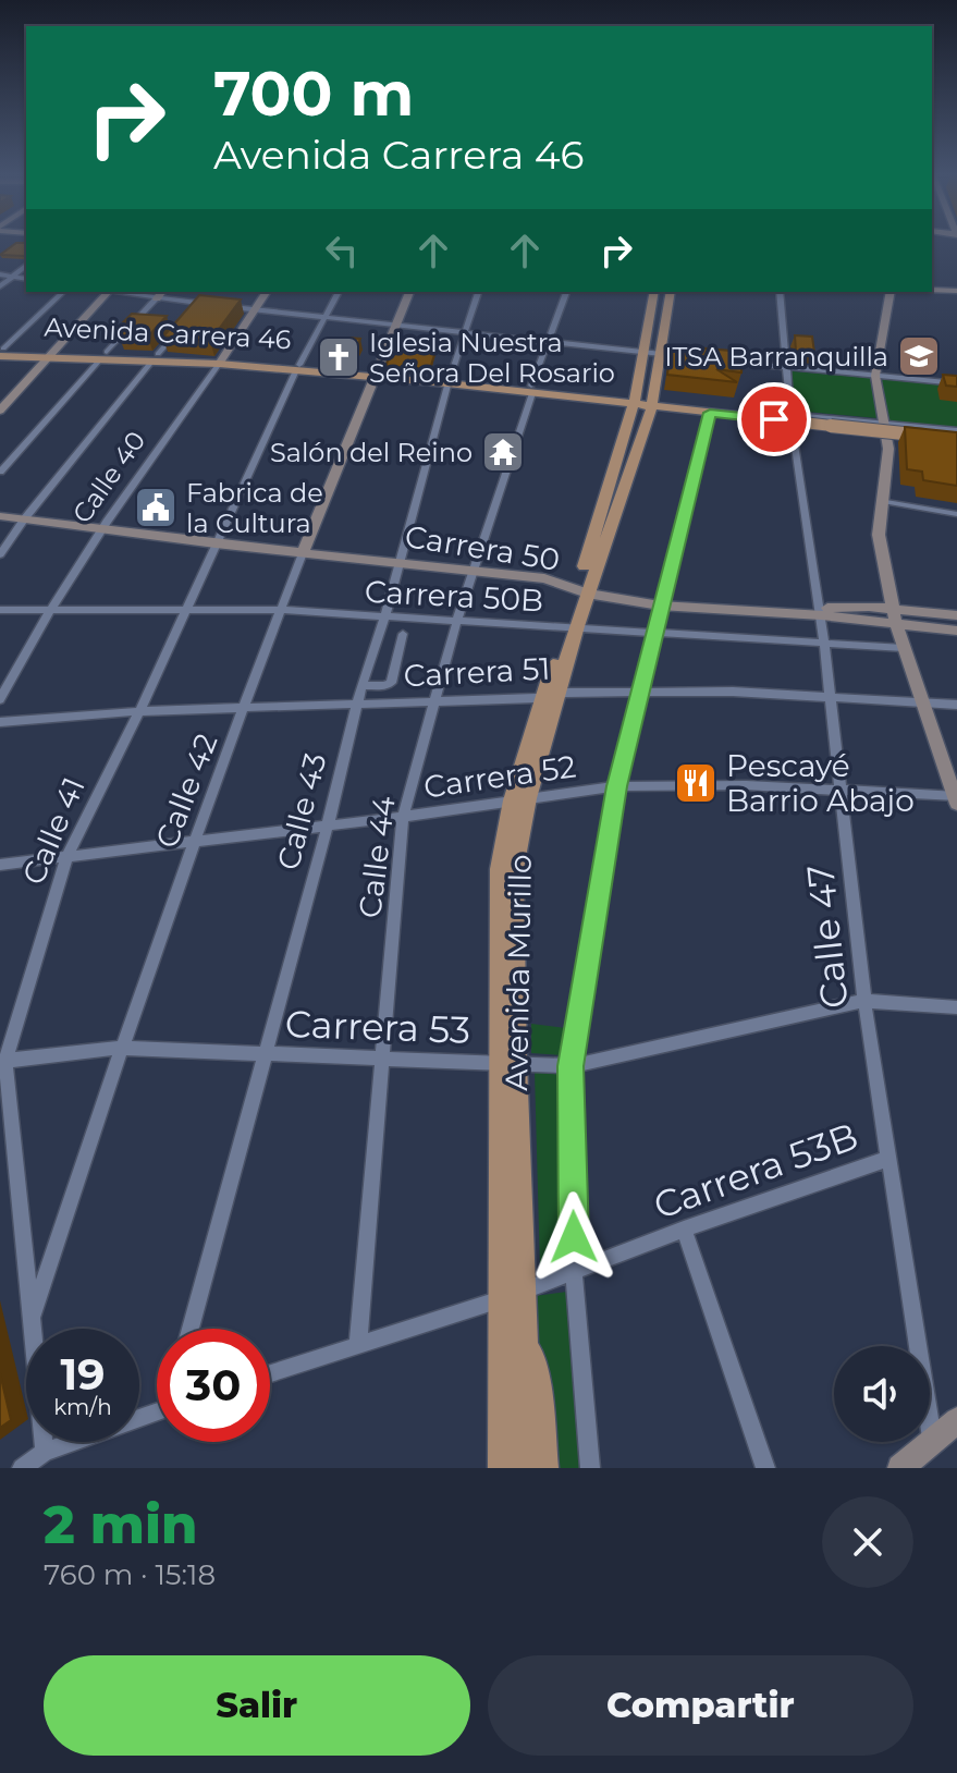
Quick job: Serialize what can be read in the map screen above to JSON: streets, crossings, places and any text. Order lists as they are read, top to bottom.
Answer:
{
  "streets": {
    "main road": ["Avenida Carrera 46", "Avenida Murillo"],
    "street": [
      "Calle 40",
      "Carrera 50",
      "Carrera 50B",
      "Carrera 51",
      "Carrera 52",
      "Calle 42",
      "Calle 43",
      "Calle 41",
      "Calle 44",
      "Calle 47",
      "Carrera 53",
      "Carrera 53B"
    ]
  },
  "crossings": [
    ["Avenida Carrera 46", "Calle 40"],
    ["Avenida Carrera 46", "Calle 42"],
    ["Avenida Carrera 46", "Calle 43"],
    ["Avenida Carrera 46", "Calle 41"],
    ["Avenida Carrera 46", "Calle 44"],
    ["Avenida Carrera 46", "Avenida Murillo"],
    ["Calle 40", "Carrera 50"],
    ["Calle 40", "Carrera 50B"],
    ["Carrera 50", "Calle 42"],
    ["Carrera 50", "Calle 43"],
    ["Carrera 50", "Calle 41"],
    ["Carrera 50", "Calle 44"],
    ["Carrera 50", "Calle 47"],
    ["Carrera 50", "Avenida Murillo"],
    ["Carrera 50B", "Calle 42"],
    ["Carrera 50B", "Calle 43"],
    ["Carrera 50B", "Calle 41"],
    ["Carrera 50B", "Calle 44"],
    ["Carrera 50B", "Calle 47"],
    ["Carrera 50B", "Avenida Murillo"],
    ["Carrera 51", "Calle 42"],
    ["Carrera 51", "Calle 43"],
    ["Carrera 51", "Calle 41"],
    ["Carrera 51", "Calle 44"],
    ["Carrera 51", "Calle 47"],
    ["Carrera 51", "Avenida Murillo"],
    ["Carrera 52", "Calle 42"],
    ["Carrera 52", "Calle 43"],
    ["Carrera 52", "Calle 41"],
    ["Carrera 52", "Calle 44"],
    ["Carrera 52", "Calle 47"],
    ["Carrera 52", "Avenida Murillo"],
    ["Calle 42", "Calle 41"],
    ["Calle 42", "Carrera 53"],
    ["Calle 43", "Carrera 53"],
    ["Calle 41", "Carrera 53"],
    ["Calle 44", "Carrera 53"],
    ["Calle 44", "Carrera 53B"],
    ["Calle 47", "Carrera 53"],
    ["Calle 47", "Carrera 53B"],
    ["Avenida Murillo", "Carrera 53"],
    ["Avenida Murillo", "Carrera 53B"]
  ],
  "places": {
    "school or university": ["ITSA Barranquilla"],
    "church": ["Iglesia Nuestra Señora Del Rosario"],
    "temple": ["Salón del Reino"],
    "public building": ["Fabrica de la Cultura"],
    "restaurant": ["Pescayé Barrio Abajo"]
  },
  "page": {
    "turn": ["700 m", "Avenida Carrera 46"],
    "speed": "19 km/h",
    "limit": "30",
    "heading": ["2 min", "760 m · 15:18"],
    "buttons": ["Salir", "Compartir"]
  }
}
